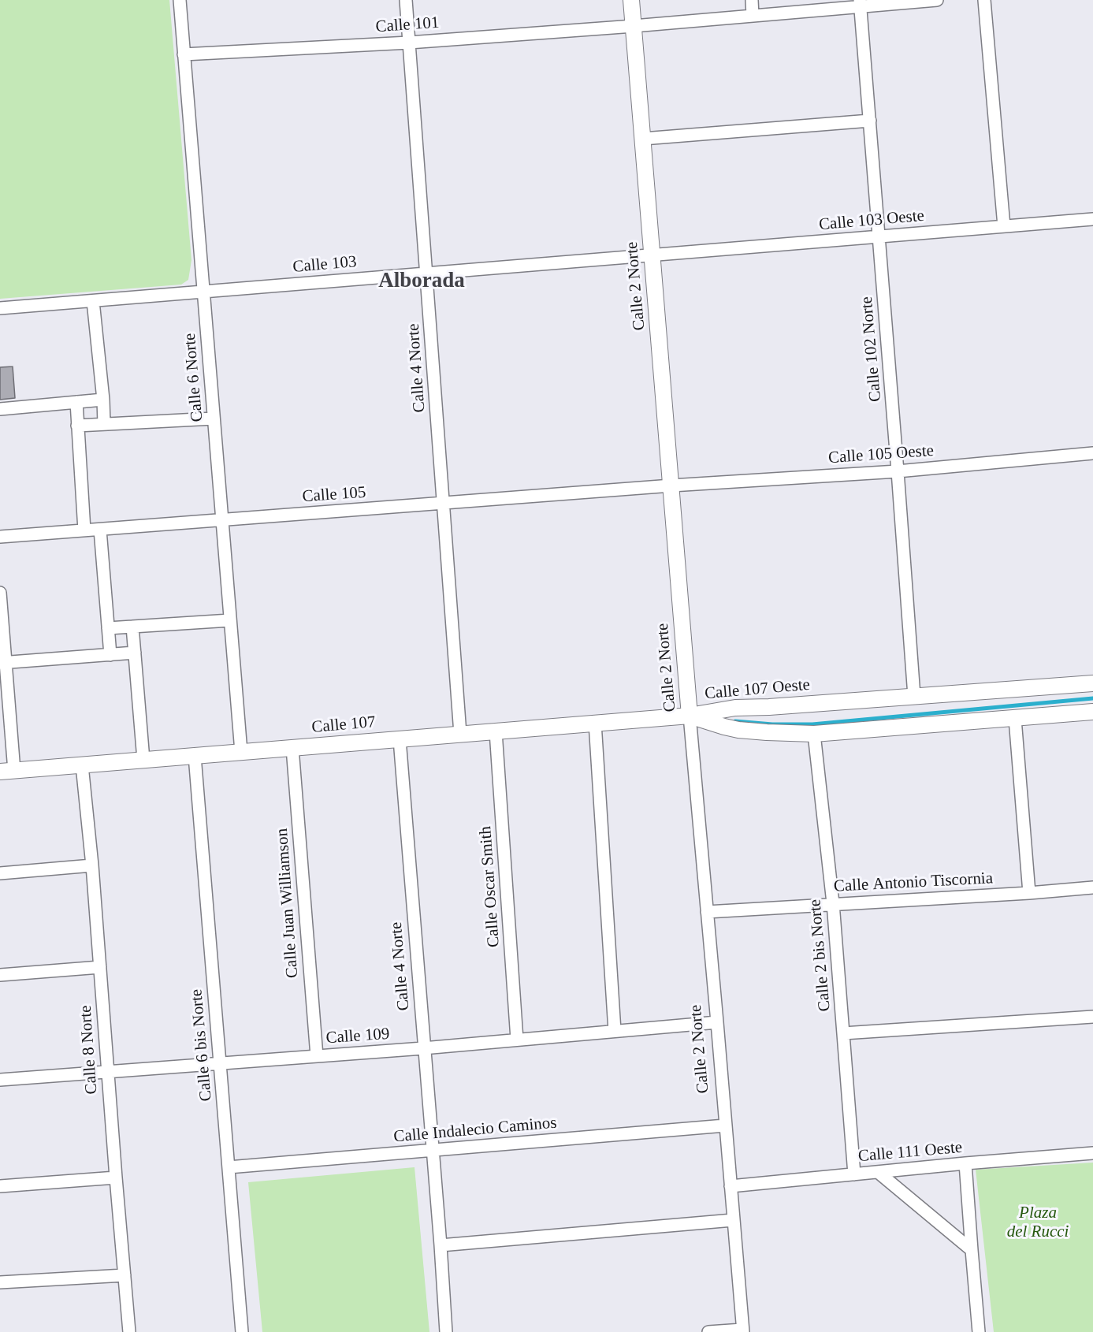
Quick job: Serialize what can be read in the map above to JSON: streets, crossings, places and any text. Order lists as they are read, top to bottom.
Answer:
{
  "streets": {
    "street": [
      "Calle 101",
      "Calle 103 Oeste",
      "Calle 103",
      "Calle 2 Norte",
      "Calle 102 Norte",
      "Calle 4 Norte",
      "Calle 6 Norte",
      "Calle 105 Oeste",
      "Calle 105",
      "Calle 107 Oeste",
      "Calle 107",
      "Calle Antonio Tiscornia",
      "Calle Oscar Smith",
      "Calle Juan Williamson",
      "Calle 2 bis Norte",
      "Calle 109",
      "Calle 6 bis Norte",
      "Calle 8 Norte",
      "Calle Indalecio Caminos",
      "Calle 111 Oeste"
    ]
  },
  "crossings": [
    ["Calle 101", "Calle 2 Norte"],
    ["Calle 101", "Calle 102 Norte"],
    ["Calle 101", "Calle 4 Norte"],
    ["Calle 101", "Calle 6 Norte"],
    ["Calle 103 Oeste", "Calle 103"],
    ["Calle 103 Oeste", "Calle 2 Norte"],
    ["Calle 103 Oeste", "Calle 102 Norte"],
    ["Calle 103", "Calle 2 Norte"],
    ["Calle 103", "Calle 4 Norte"],
    ["Calle 103", "Calle 6 Norte"],
    ["Calle 2 Norte", "Calle 105 Oeste"],
    ["Calle 2 Norte", "Calle 105"],
    ["Calle 2 Norte", "Calle 107 Oeste"],
    ["Calle 2 Norte", "Calle 107"],
    ["Calle 2 Norte", "Calle Antonio Tiscornia"],
    ["Calle 2 Norte", "Calle 109"],
    ["Calle 2 Norte", "Calle Indalecio Caminos"],
    ["Calle 2 Norte", "Calle 111 Oeste"],
    ["Calle 102 Norte", "Calle 105 Oeste"],
    ["Calle 102 Norte", "Calle 107 Oeste"],
    ["Calle 4 Norte", "Calle 105"],
    ["Calle 4 Norte", "Calle 107"],
    ["Calle 4 Norte", "Calle 109"],
    ["Calle 4 Norte", "Calle Indalecio Caminos"],
    ["Calle 6 Norte", "Calle 105"],
    ["Calle 6 Norte", "Calle 107"],
    ["Calle 105 Oeste", "Calle 105"],
    ["Calle 107 Oeste", "Calle 107"],
    ["Calle 107 Oeste", "Calle 2 bis Norte"],
    ["Calle 107", "Calle Oscar Smith"],
    ["Calle 107", "Calle Juan Williamson"],
    ["Calle 107", "Calle 6 bis Norte"],
    ["Calle 107", "Calle 8 Norte"],
    ["Calle Antonio Tiscornia", "Calle 2 bis Norte"],
    ["Calle Oscar Smith", "Calle 109"],
    ["Calle Juan Williamson", "Calle 109"],
    ["Calle 2 bis Norte", "Calle 111 Oeste"],
    ["Calle 109", "Calle 6 bis Norte"],
    ["Calle 109", "Calle 8 Norte"],
    ["Calle 6 bis Norte", "Calle Indalecio Caminos"]
  ],
  "districts": ["Alborada"],
  "parks": ["Plaza del Rucci"]
}
